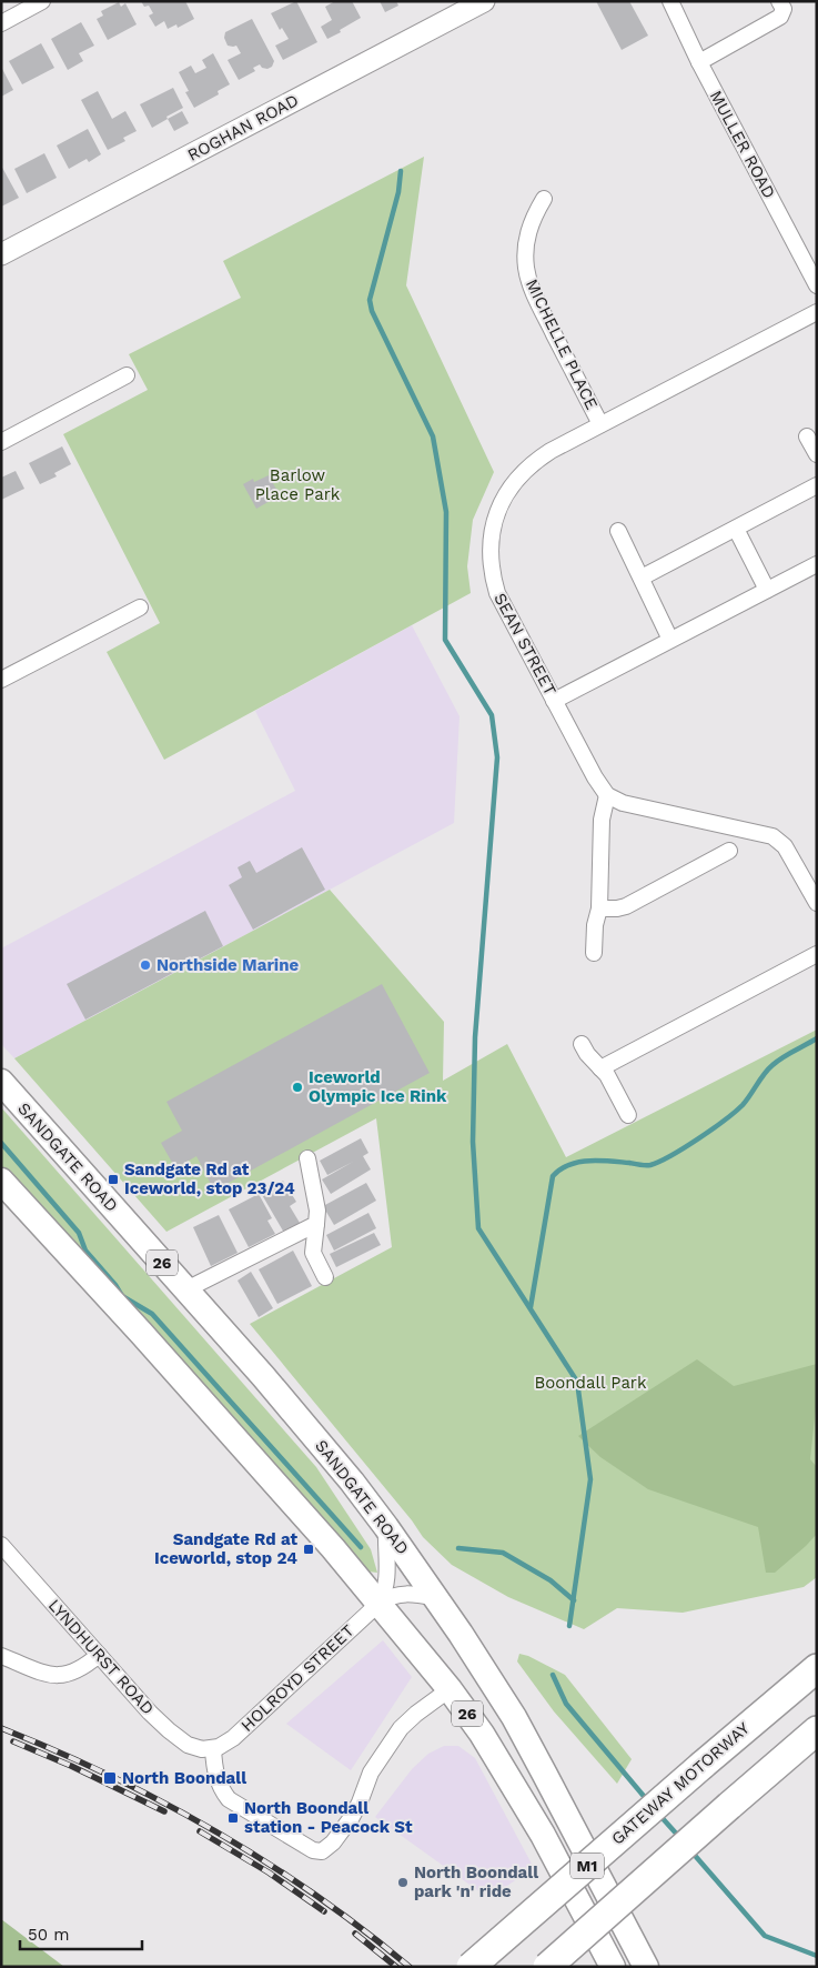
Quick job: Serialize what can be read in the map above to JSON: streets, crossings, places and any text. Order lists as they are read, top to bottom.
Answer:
{
  "streets": {
    "highway": [
      "SANDGATE ROAD",
      "26",
      "GATEWAY MOTORWAY",
      "M1"
    ],
    "main road": ["ROGHAN ROAD"],
    "street": [
      "MULLER ROAD",
      "MICHELLE PLACE",
      "SEAN STREET",
      "LYNDHURST ROAD",
      "HOLROYD STREET"
    ]
  },
  "crossings": [
    ["MICHELLE PLACE", "SEAN STREET"],
    ["26", "HOLROYD STREET"],
    ["LYNDHURST ROAD", "HOLROYD STREET"]
  ],
  "parks": ["Barlow Place Park", "Boondall Park"],
  "places": {
    "other": ["Northside Marine", "Iceworld Olympic Ice Rink", "North Boondall park 'n' ride"],
    "transit": [
      "Sandgate Rd at Iceworld, stop 23/24",
      "Sandgate Rd at Iceworld, stop 24",
      "North Boondall",
      "North Boondall station - Peacock St"
    ]
  },
  "scale_bar": "50 m"
}
